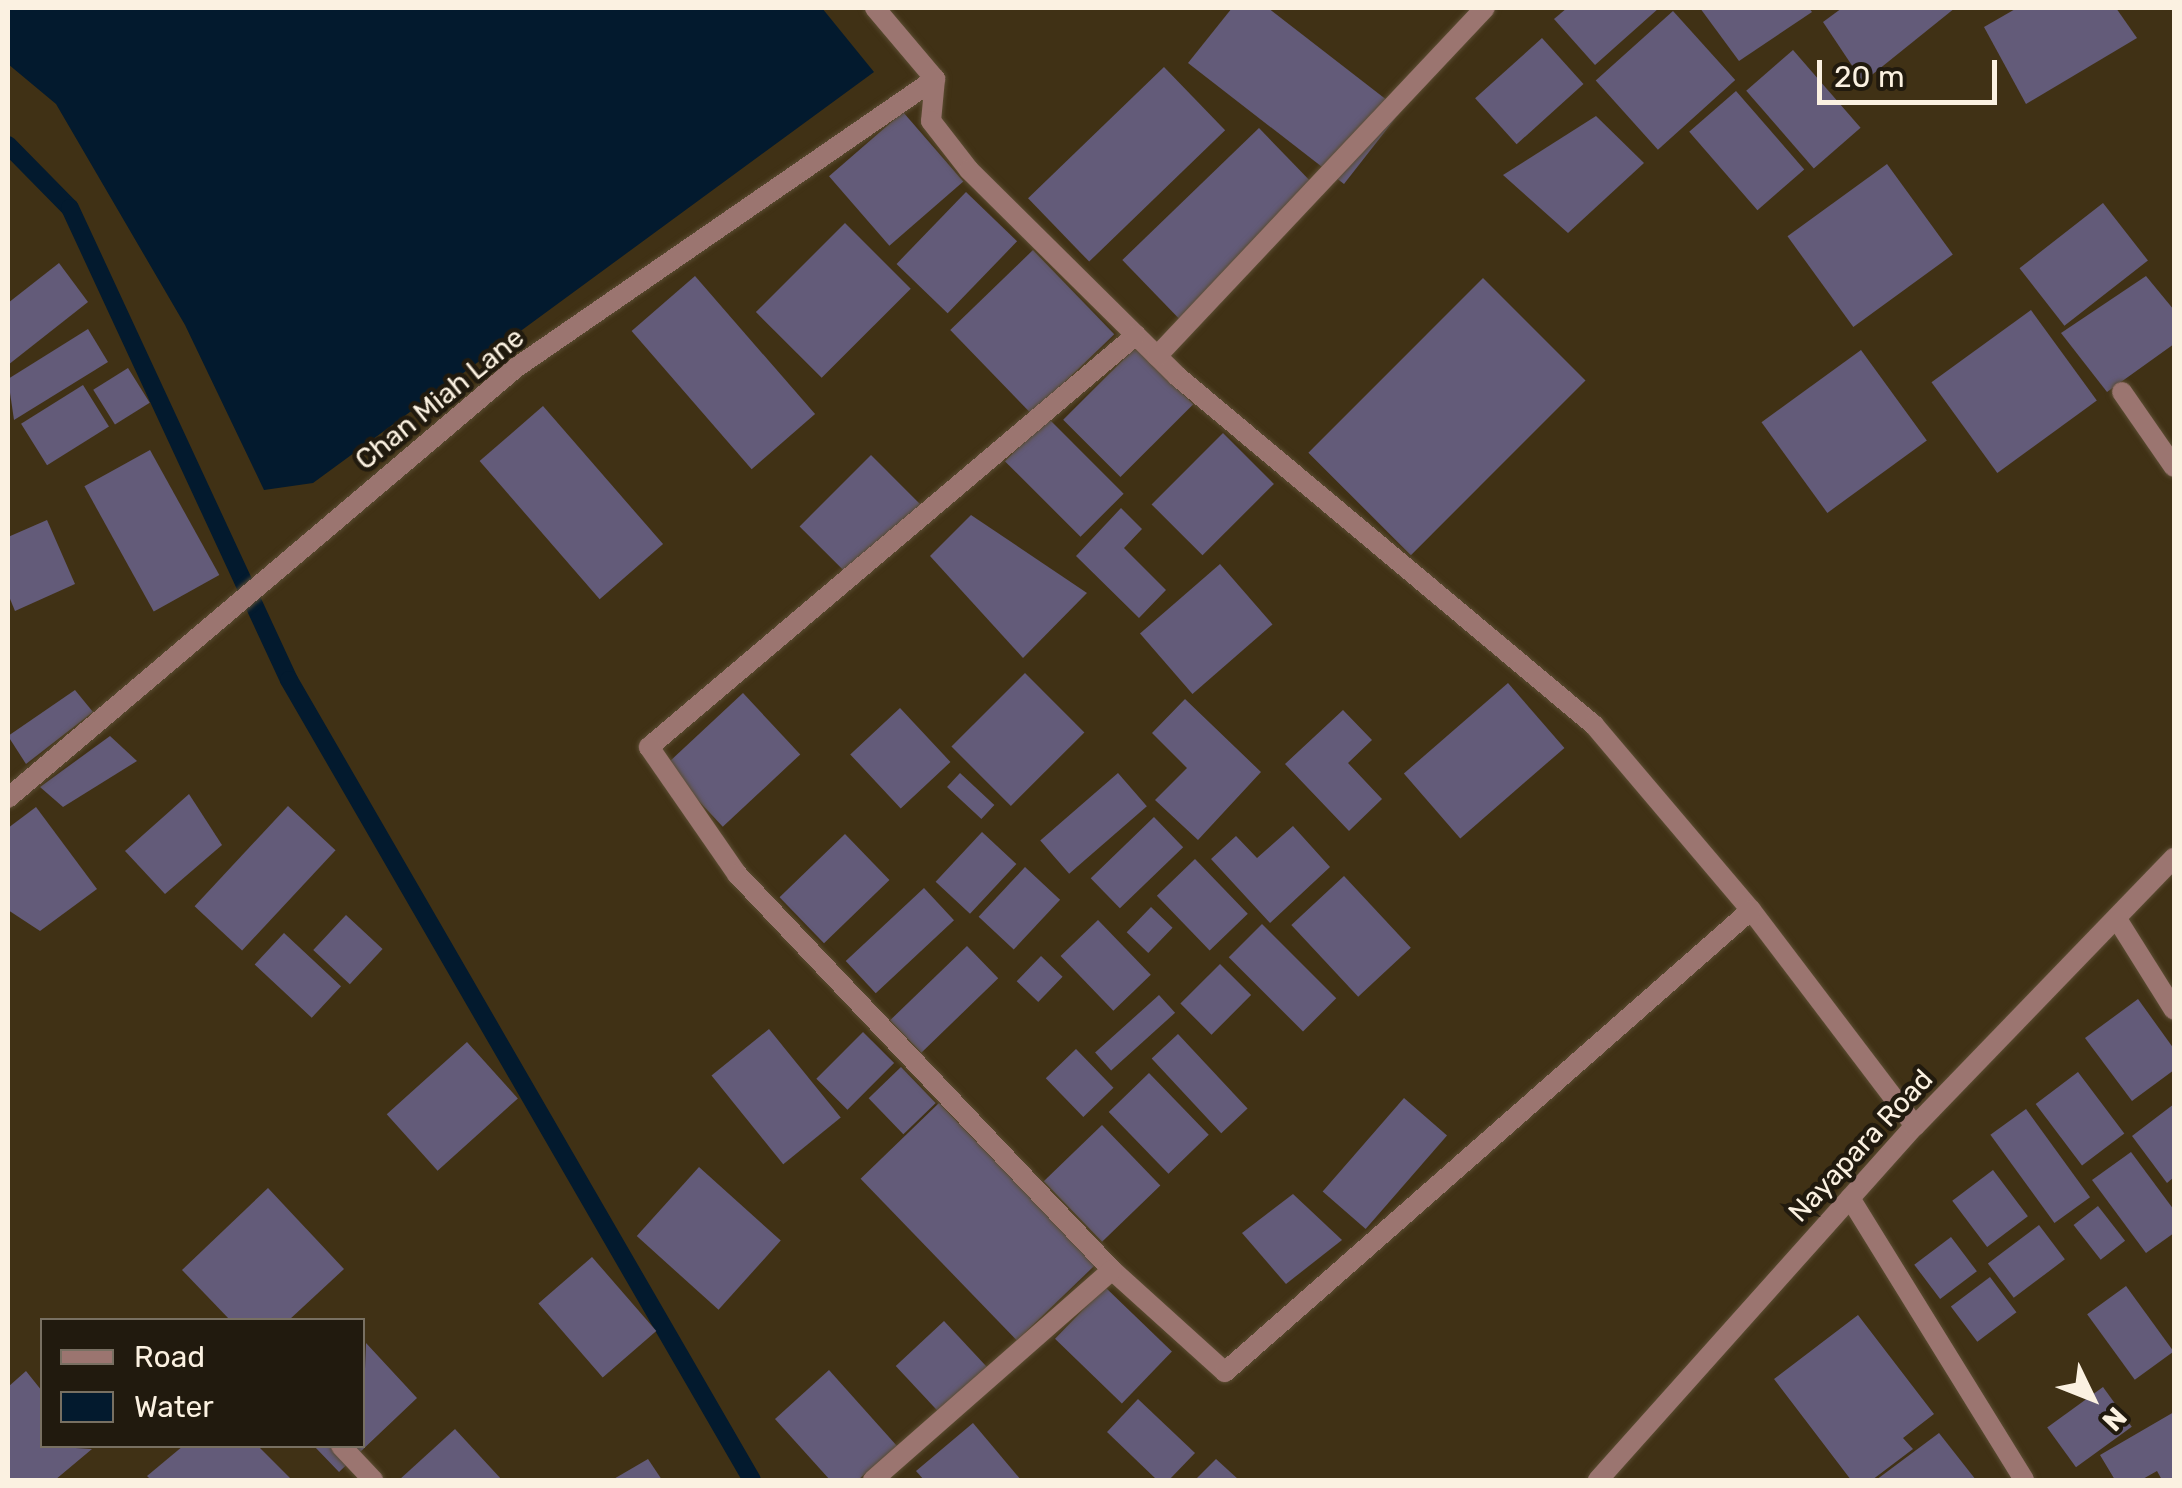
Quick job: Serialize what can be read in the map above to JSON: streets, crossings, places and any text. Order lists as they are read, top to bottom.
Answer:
{
  "streets": {
    "street": ["Chan Miah Lane", "Nayapara Road"]
  },
  "legend": ["Road", "Water"],
  "scale_bar": "20 m",
  "north": "bottom right"
}
